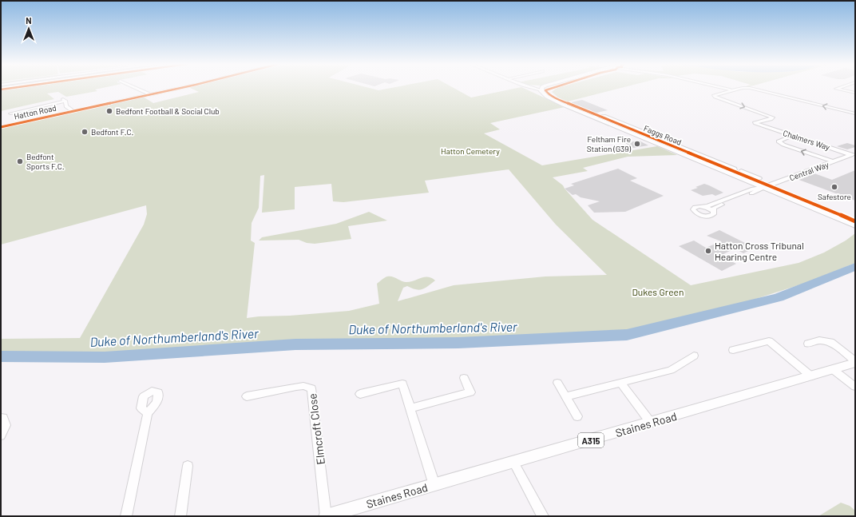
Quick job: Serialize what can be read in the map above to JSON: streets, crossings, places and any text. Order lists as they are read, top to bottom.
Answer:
{
  "streets": {
    "main road": ["Faggs Road", "Staines Road", "A315"],
    "street": [
      "Hatton Road",
      "Chalmers Way",
      "Central Way",
      "Elmcroft Close"
    ]
  },
  "crossings": [
    ["Faggs Road", "Central Way"],
    ["Chalmers Way", "Central Way"],
    ["Staines Road", "Elmcroft Close"]
  ],
  "water": ["Duke of Northumberland's River"],
  "parks": ["Hatton Cemetery", "Dukes Green"],
  "places": [
    "Bedfont Football & Social Club",
    "Bedfont F.C.",
    "Feltham Fire Station (G39)",
    "Bedfont Sports F.C.",
    "Safestore",
    "Hatton Cross Tribunal Hearing Centre"
  ],
  "north": "top"
}
